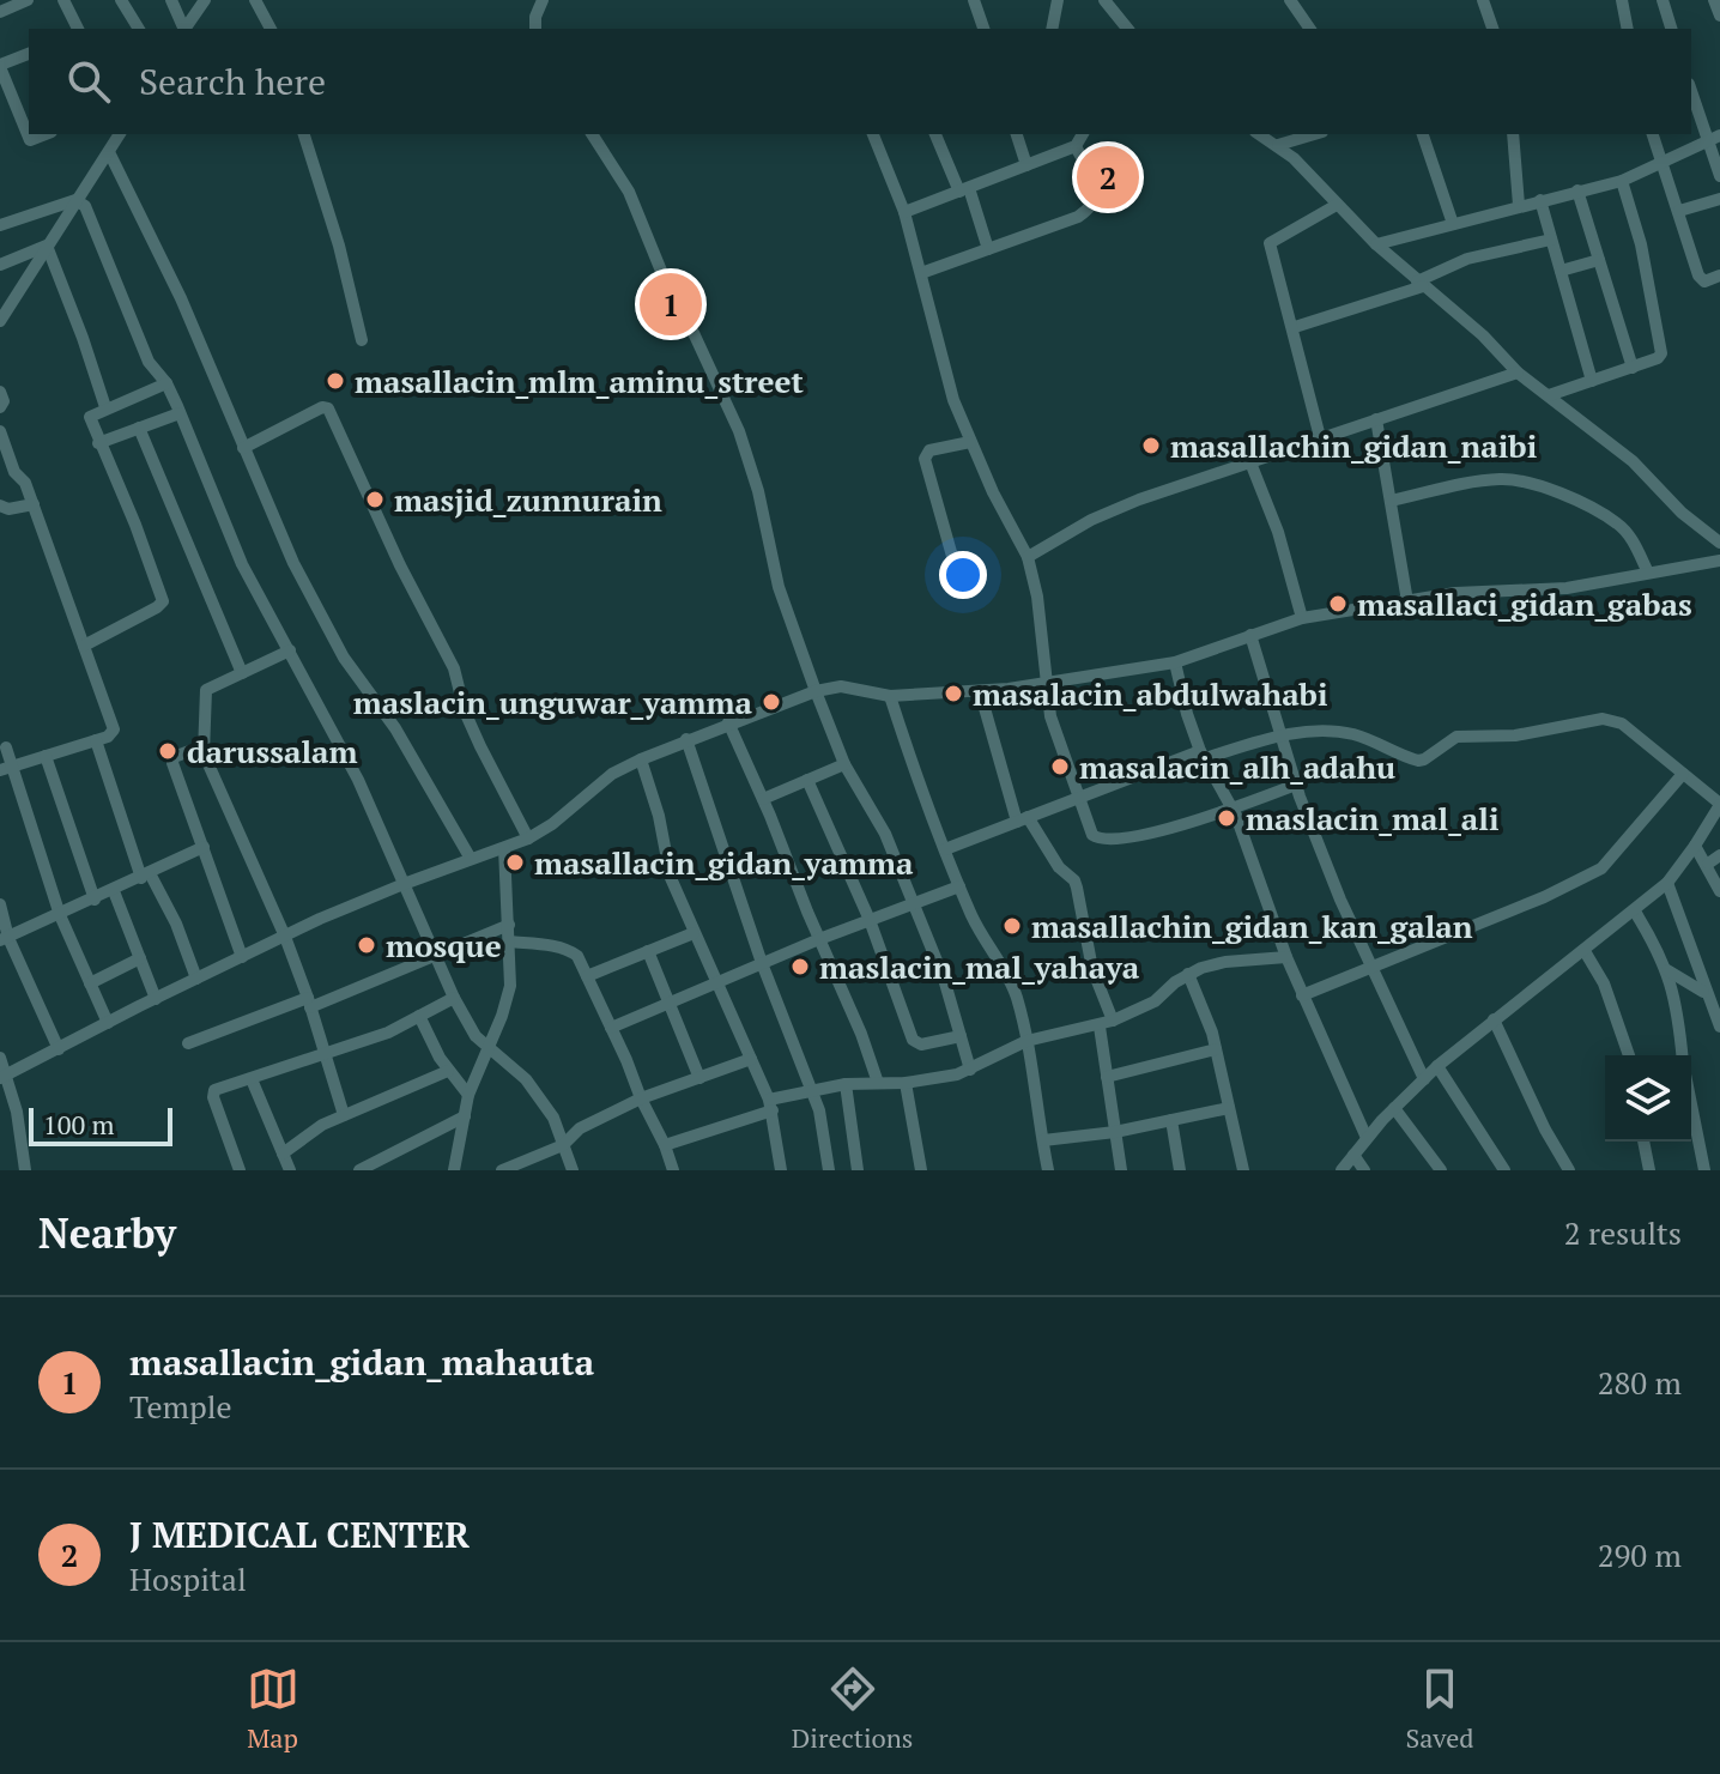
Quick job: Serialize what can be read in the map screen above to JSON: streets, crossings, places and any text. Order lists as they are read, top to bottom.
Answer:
{
  "places": [
    "masallacin_mlm_aminu_street",
    "masallachin_gidan_naibi",
    "masjid_zunnurain",
    "masallaci_gidan_gabas",
    "masalacin_abdulwahabi",
    "maslacin_unguwar_yamma",
    "darussalam",
    "masalacin_alh_adahu",
    "maslacin_mal_ali",
    "masallacin_gidan_yamma",
    "masallachin_gidan_kan_galan",
    "mosque",
    "maslacin_mal_yahaya"
  ],
  "scale_bar": "100 m",
  "page": {
    "search": "Search here",
    "pins": ["2", "1"],
    "scale": "100 m",
    "heading": ["Nearby", "2 results"],
    "list": [
      {
        "mark": "1",
        "name": "masallacin_gidan_mahauta",
        "note": "Temple",
        "value": "280 m"
      },
      {
        "mark": "2",
        "name": "J MEDICAL CENTER",
        "note": "Hospital",
        "value": "290 m"
      }
    ],
    "nav": ["Map", "Directions", "Saved"]
  }
}
